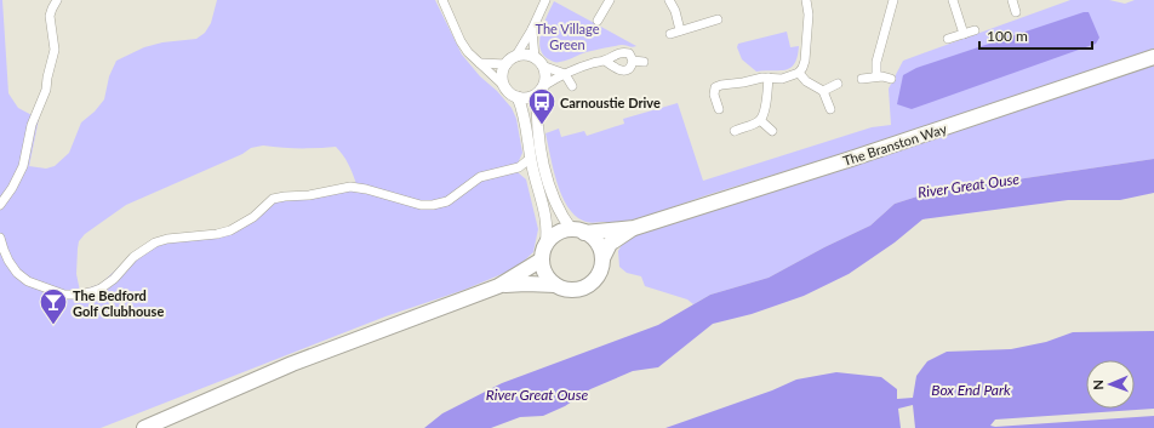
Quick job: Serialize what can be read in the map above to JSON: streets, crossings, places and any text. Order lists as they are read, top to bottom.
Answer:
{
  "streets": {
    "highway": ["The Branston Way"]
  },
  "water": ["River Great Ouse", "Box End Park"],
  "parks": ["The Village Green"],
  "places": {
    "bus stop": ["Carnoustie Drive"],
    "bar": ["The Bedford Golf Clubhouse"]
  },
  "scale_bar": "100 m",
  "north": "left"
}
